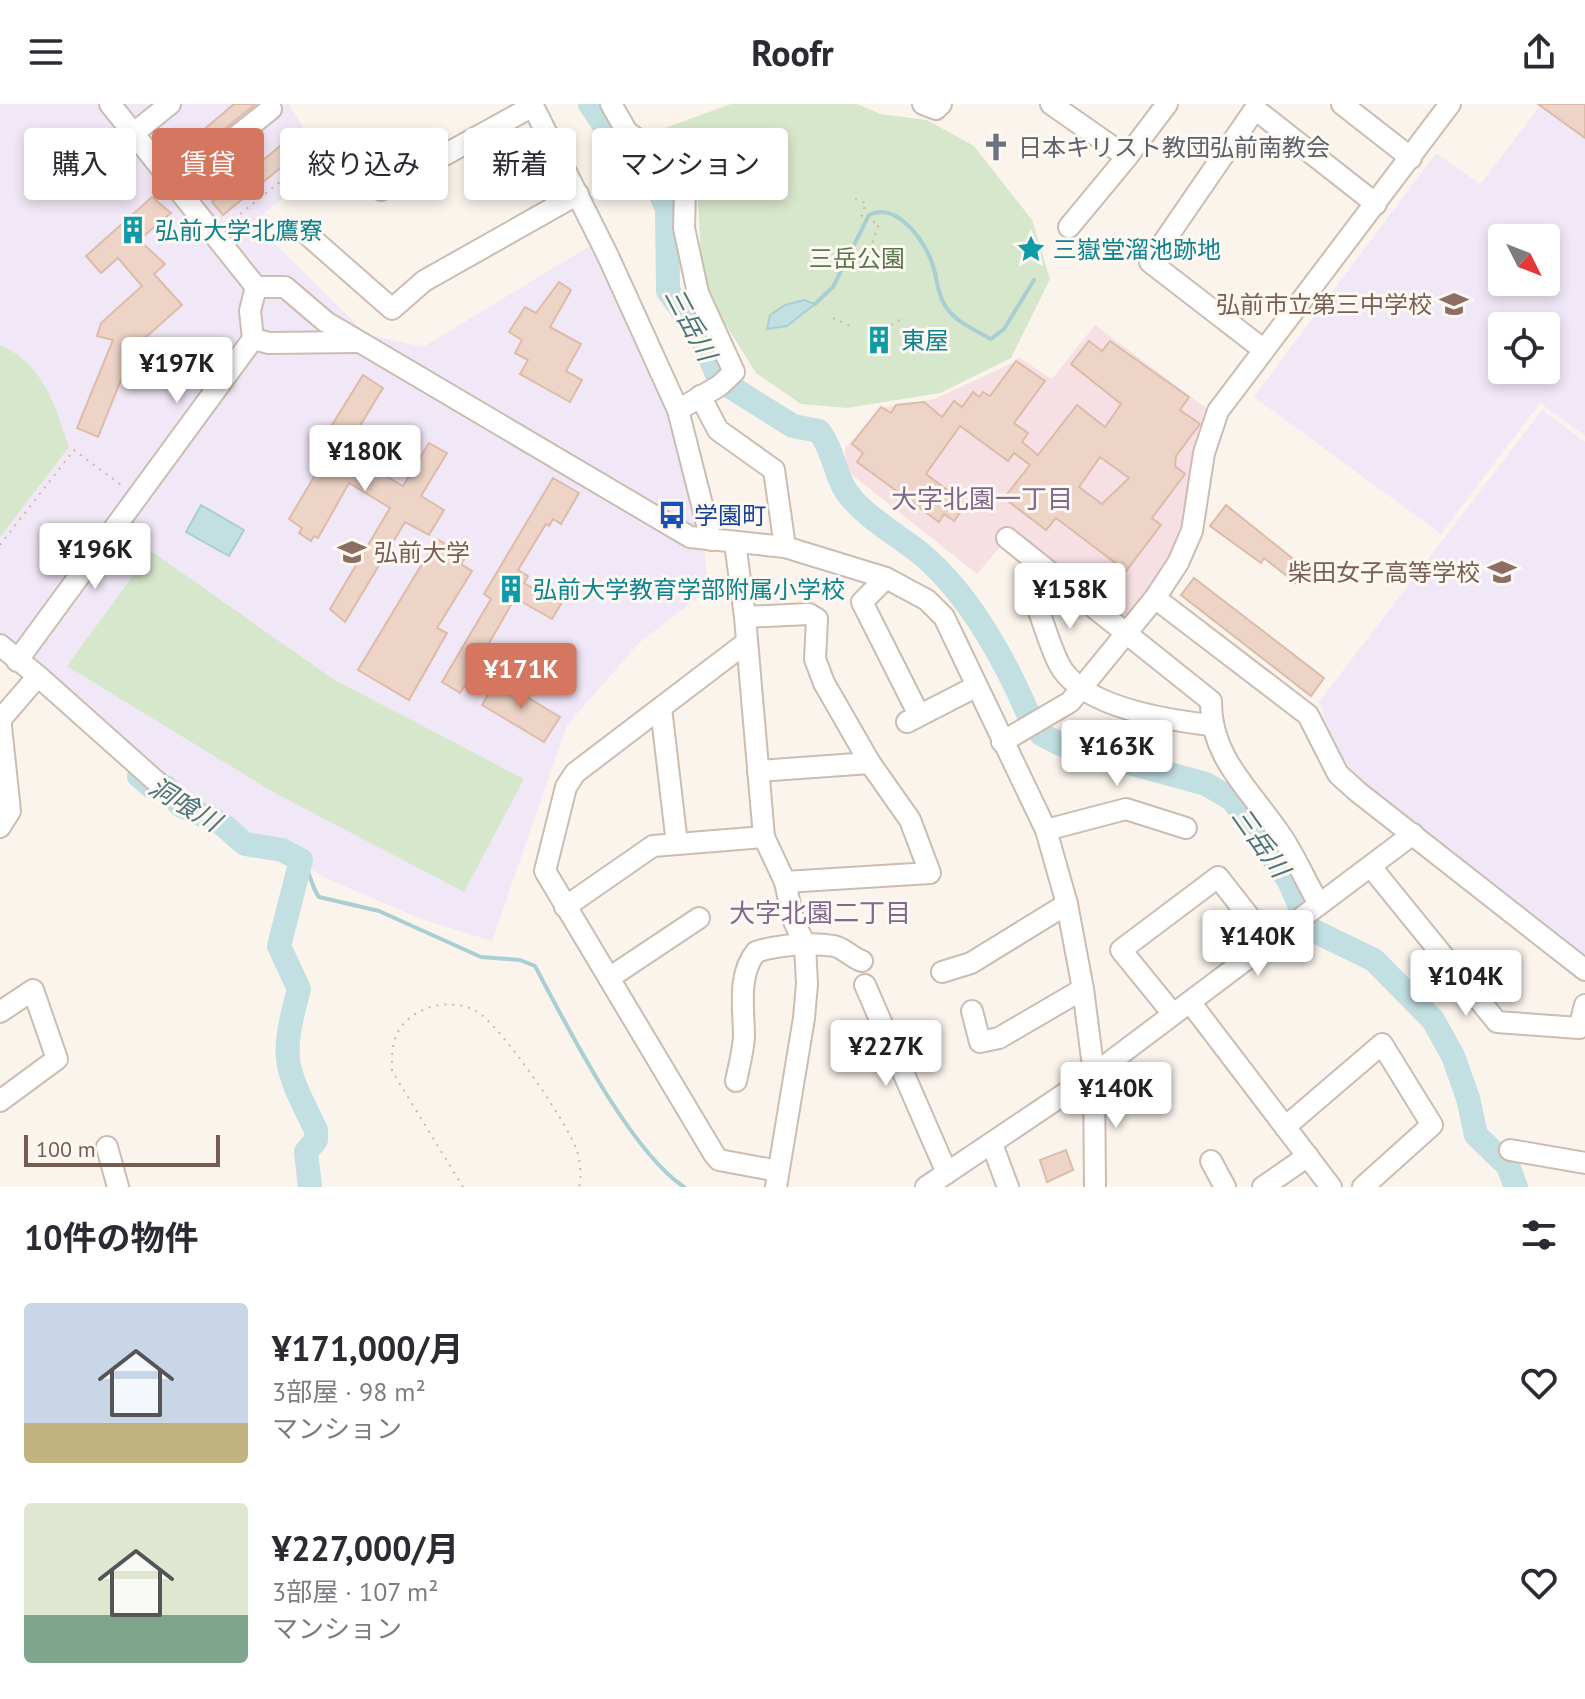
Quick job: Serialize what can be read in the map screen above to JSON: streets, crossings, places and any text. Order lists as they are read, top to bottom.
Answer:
{
  "districts": ["大字北園一丁目", "大字北園二丁目"],
  "water": ["三岳川", "洞喰川"],
  "parks": ["三岳公園"],
  "places": {
    "church": ["日本キリスト教団弘前南教会"],
    "building": ["弘前大学北鷹寮", "東屋", "弘前大学教育学部附属小学校"],
    "place": ["三嶽堂溜池跡地"],
    "school or university": ["弘前市立第三中学校", "弘前大学", "柴田女子高等学校"],
    "bus stop": ["学園町"]
  },
  "scale_bar": "100 m",
  "north": "bottom right",
  "page": {
    "header": "Roofr",
    "chip": [
      "購入",
      "賃貸",
      "絞り込み",
      "新着",
      "マンション"
    ],
    "price": [
      "¥197K",
      "¥180K",
      "¥196K",
      "¥158K",
      "¥171K",
      "¥163K",
      "¥140K",
      "¥104K",
      "¥227K",
      "¥140K"
    ],
    "scale": "100 m",
    "heading": "10件の物件",
    "list": [
      {
        "name": "¥171,000/月",
        "note": "3部屋 · 98 m² · マンション"
      },
      {
        "name": "¥227,000/月",
        "note": "3部屋 · 107 m² · マンション"
      }
    ]
  }
}
